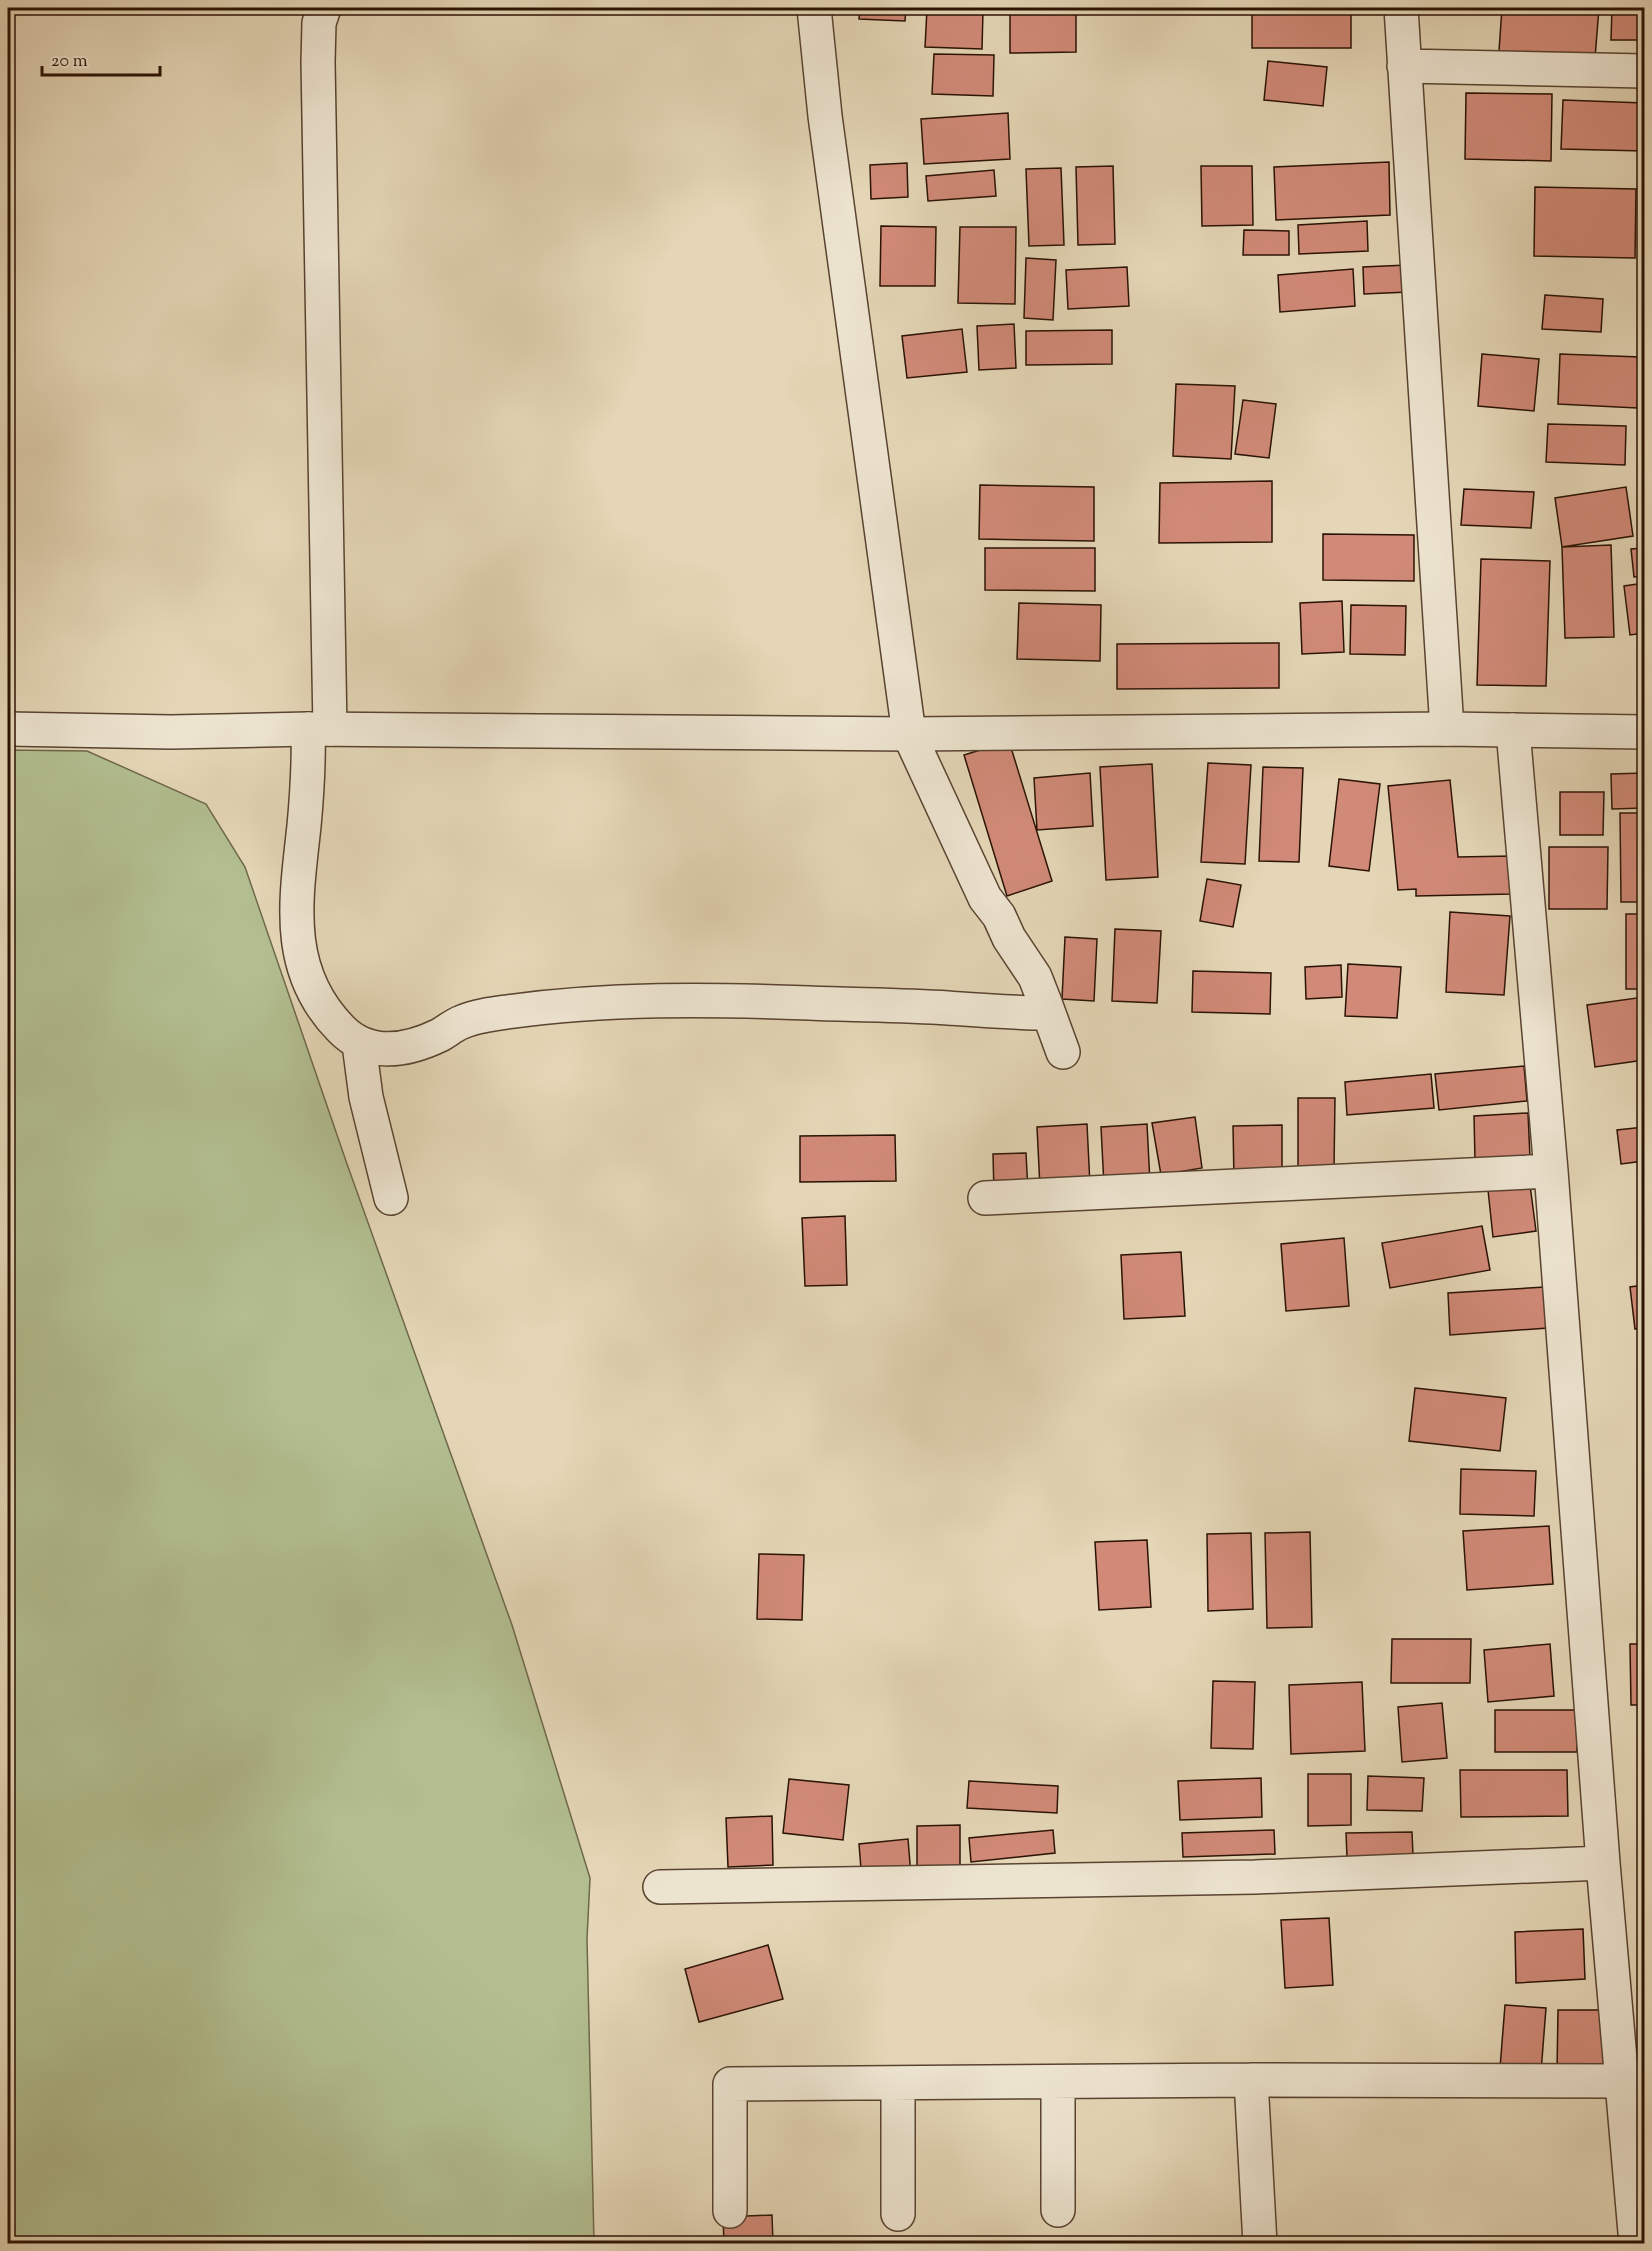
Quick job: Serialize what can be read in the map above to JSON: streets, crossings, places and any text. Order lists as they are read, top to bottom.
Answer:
{
  "scale_bar": "20 m"
}
